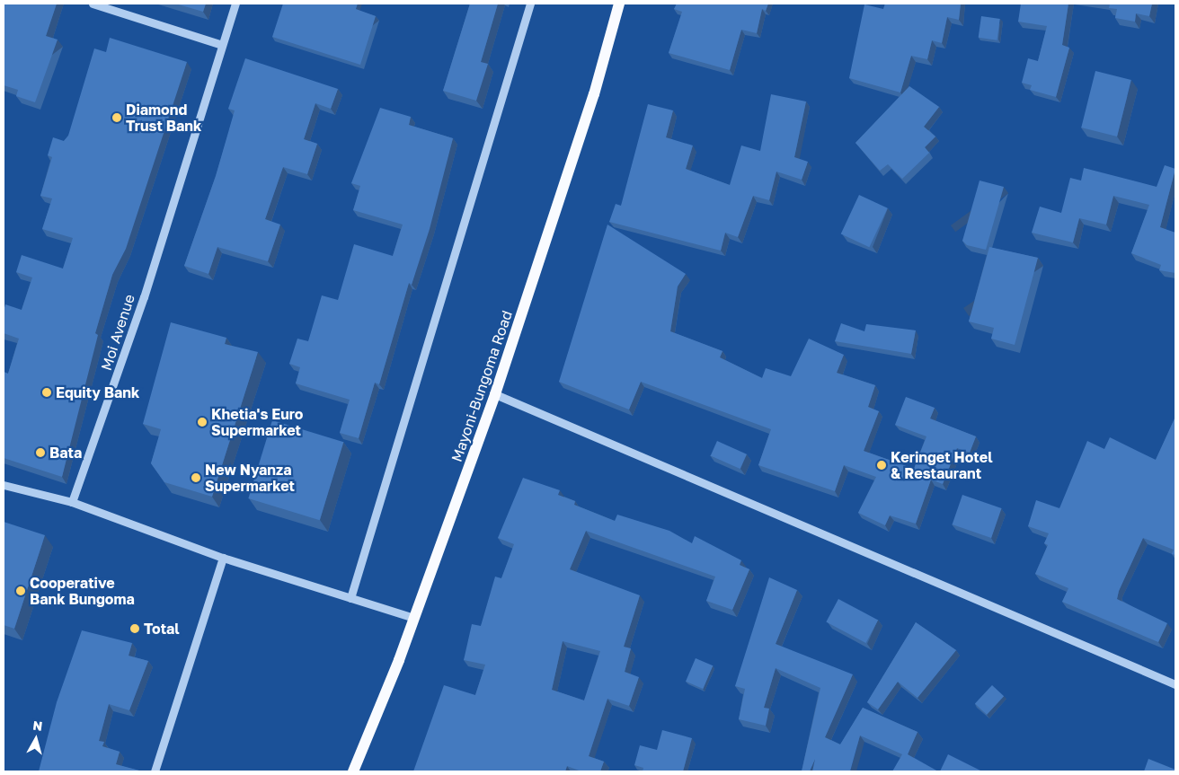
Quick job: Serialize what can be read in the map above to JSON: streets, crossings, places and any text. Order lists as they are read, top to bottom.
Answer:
{
  "streets": {
    "main road": ["Mayoni-Bungoma Road"],
    "street": ["Moi Avenue"]
  },
  "places": [
    "Diamond Trust Bank",
    "Equity Bank",
    "Khetia's Euro Supermarket",
    "Bata",
    "Keringet Hotel & Restaurant",
    "New Nyanza Supermarket",
    "Cooperative Bank Bungoma",
    "Total"
  ],
  "north": "top"
}
